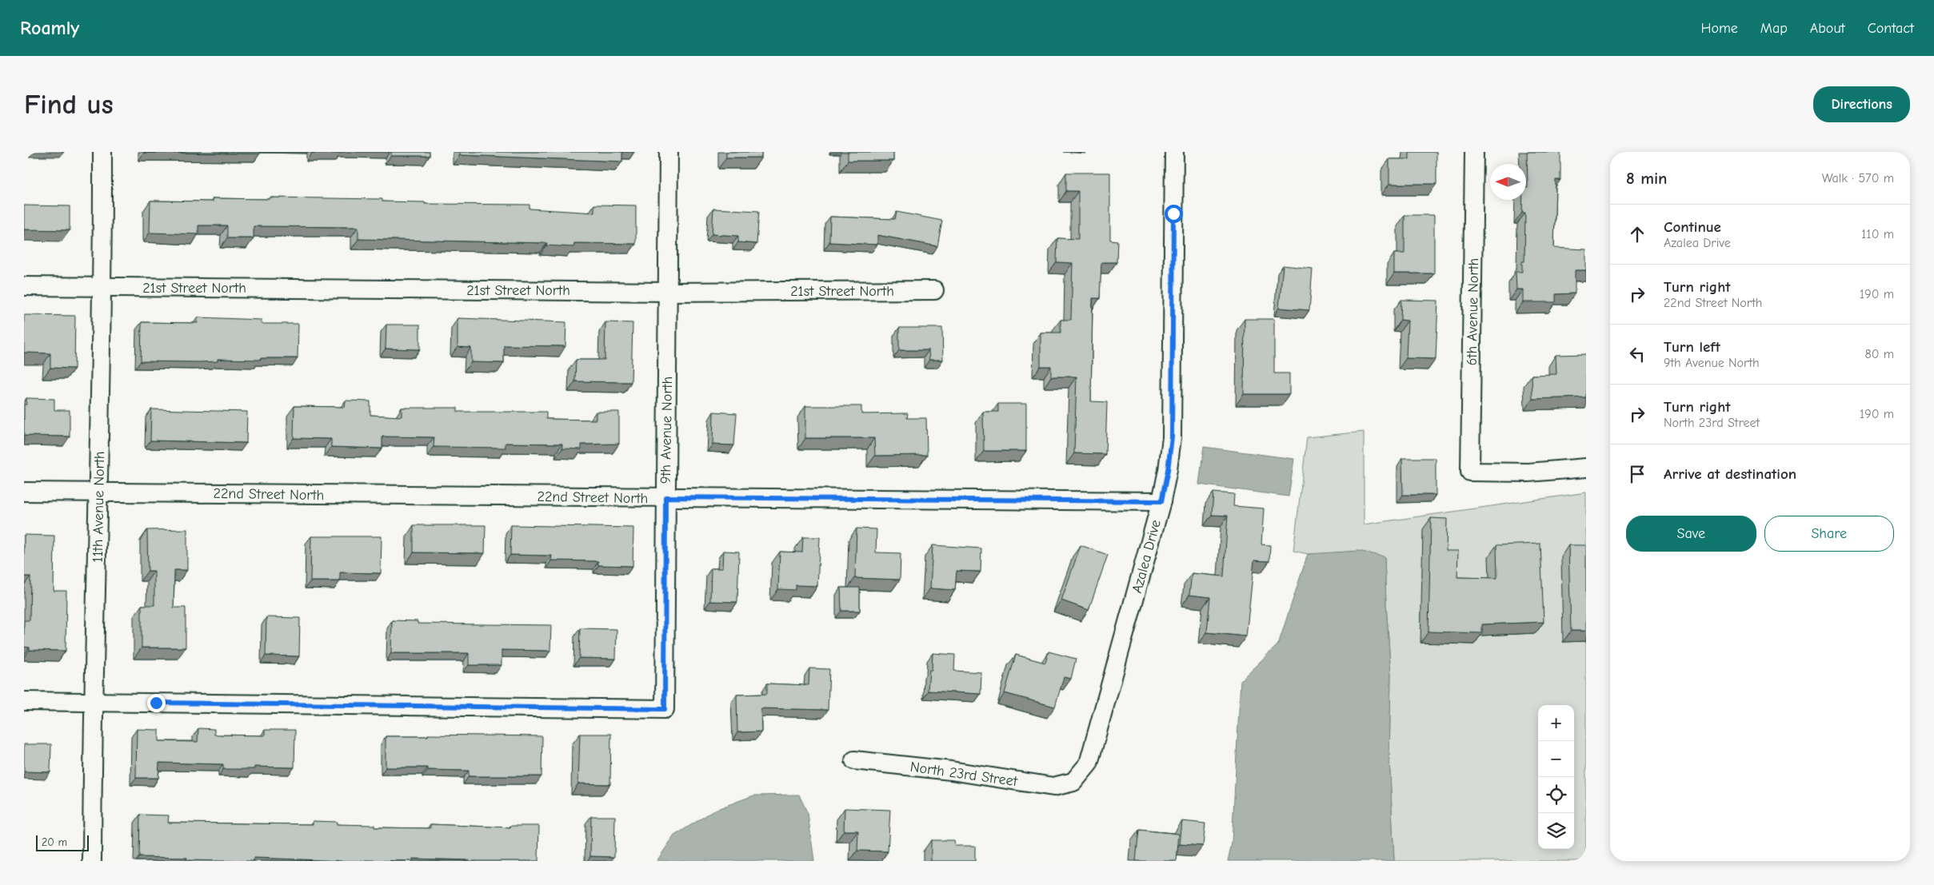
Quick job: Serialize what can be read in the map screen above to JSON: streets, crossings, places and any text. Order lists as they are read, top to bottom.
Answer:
{
  "streets": {
    "street": [
      "21st Street North",
      "6th Avenue North",
      "9th Avenue North",
      "22nd Street North",
      "11th Avenue North",
      "Azalea Drive",
      "North 23rd Street"
    ]
  },
  "crossings": [
    ["21st Street North", "9th Avenue North"],
    ["21st Street North", "11th Avenue North"],
    ["9th Avenue North", "22nd Street North"],
    ["9th Avenue North", "11th Avenue North"],
    ["22nd Street North", "11th Avenue North"],
    ["22nd Street North", "Azalea Drive"],
    ["Azalea Drive", "North 23rd Street"]
  ],
  "scale_bar": "20 m",
  "north": "left",
  "page": {
    "header": "Roamly",
    "nav": [
      "Home",
      "Map",
      "About",
      "Contact"
    ],
    "buttons": [
      "Directions",
      ["Save", "Share"]
    ],
    "title": "Find us",
    "heading": ["8 min", "Walk · 570 m"],
    "list": [
      ["Continue", "Azalea Drive", "110 m"],
      ["Turn right", "22nd Street North", "190 m"],
      ["Turn left", "9th Avenue North", "80 m"],
      ["Turn right", "North 23rd Street", "190 m"],
      "Arrive at destination"
    ],
    "map_buttons": ["+", "−"],
    "scale": "20 m"
  }
}
